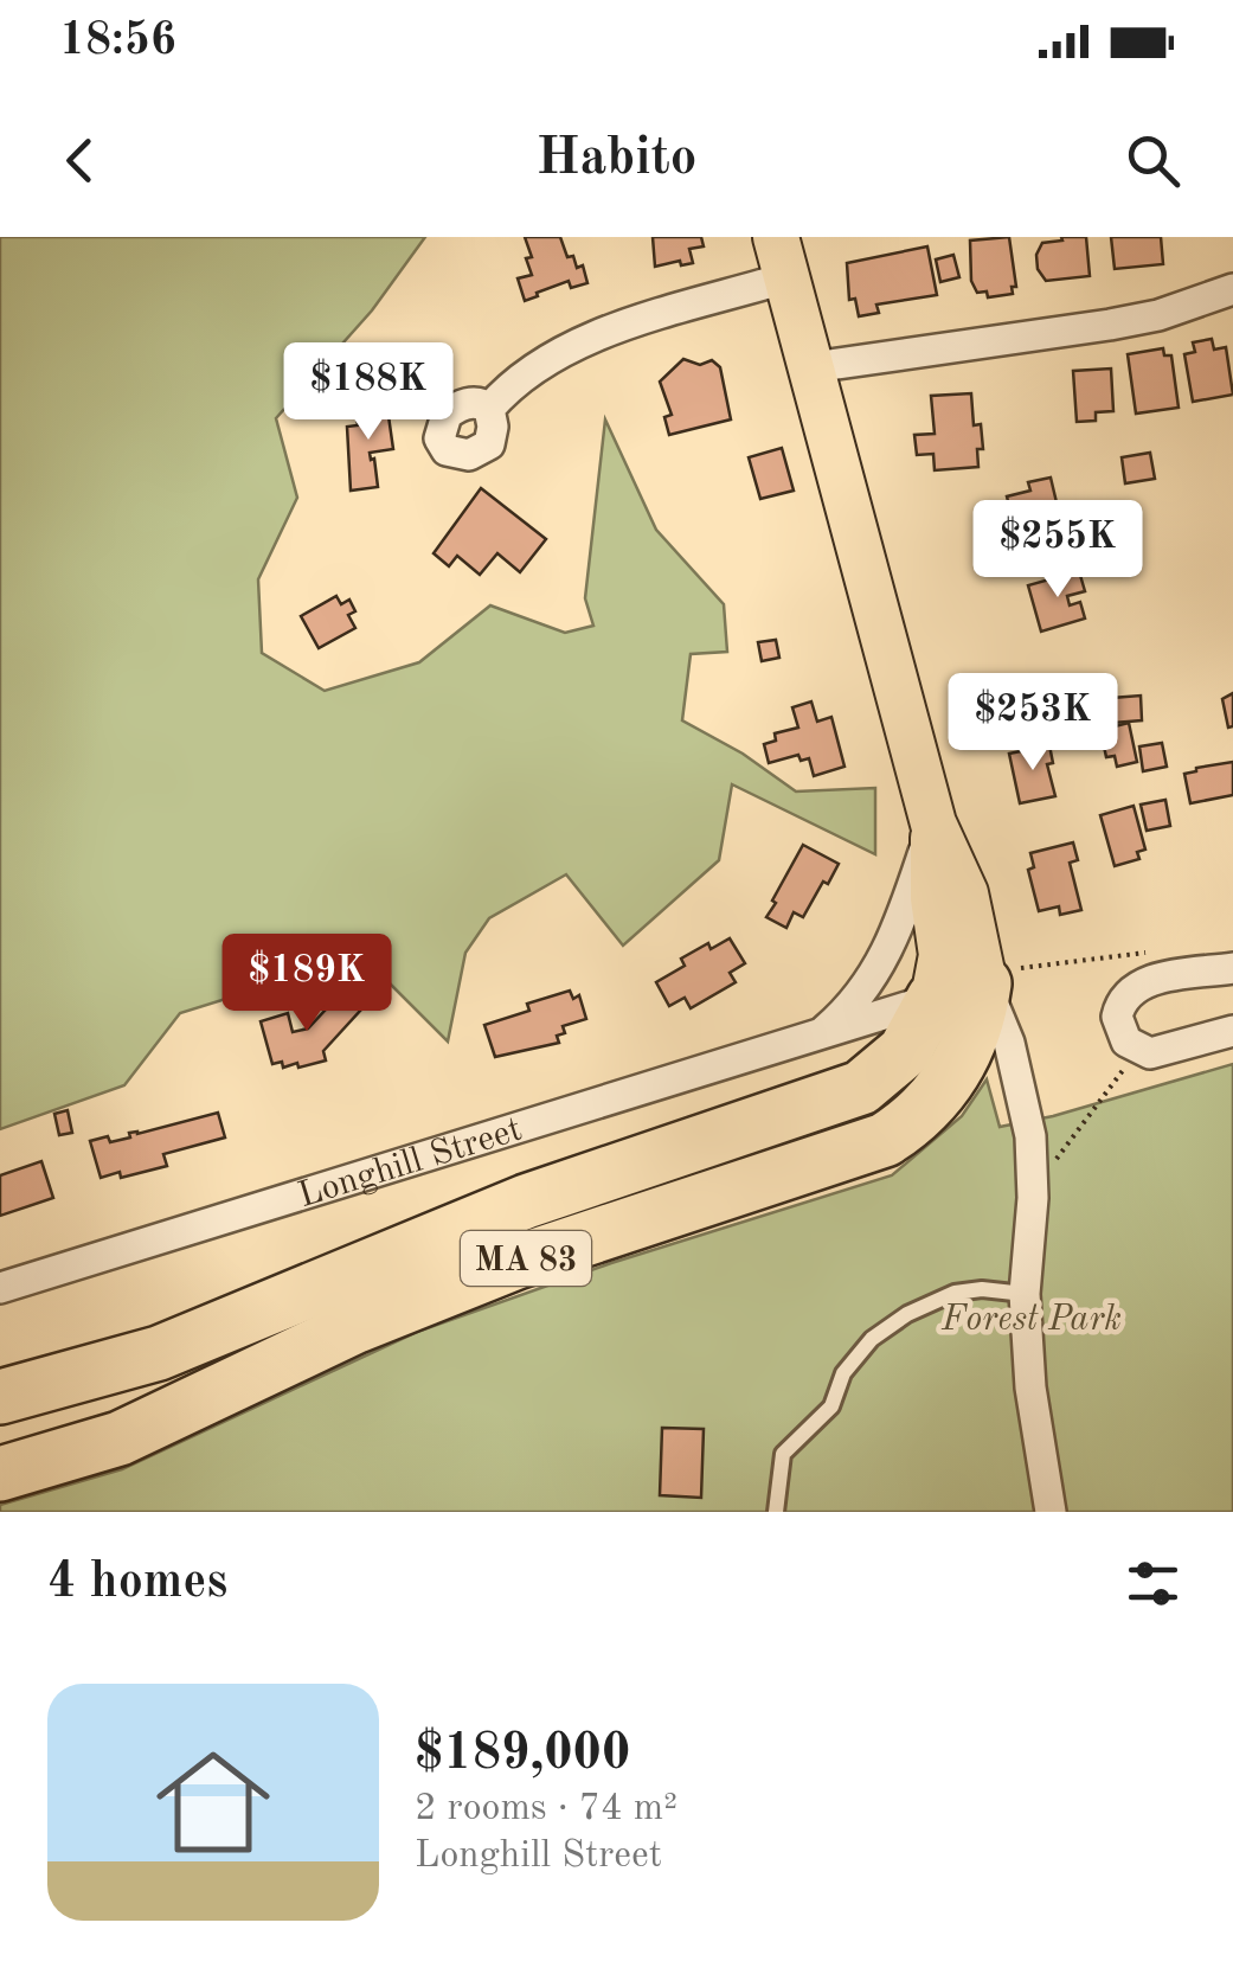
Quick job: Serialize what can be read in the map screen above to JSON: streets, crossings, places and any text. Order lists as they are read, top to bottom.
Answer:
{
  "streets": {
    "highway": ["MA 83"],
    "street": ["Longhill Street"]
  },
  "crossings": [
    ["Longhill Street", "MA 83"]
  ],
  "parks": ["Forest Park"],
  "page": {
    "status": "18:56",
    "header": "Habito",
    "price": [
      "$188K",
      "$255K",
      "$253K",
      "$189K"
    ],
    "heading": "4 homes",
    "list": [
      {
        "name": "$189,000",
        "note": "2 rooms · 74 m² · Longhill Street"
      }
    ]
  }
}
